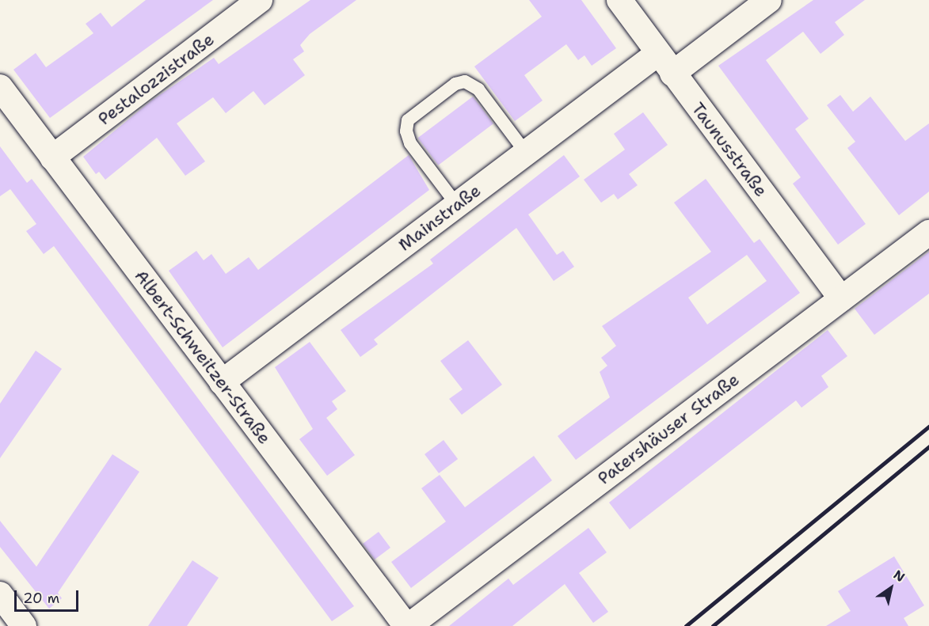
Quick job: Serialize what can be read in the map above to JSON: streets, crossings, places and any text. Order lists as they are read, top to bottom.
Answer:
{
  "streets": {
    "street": [
      "Pestalozzistraße",
      "Taunusstraße",
      "Mainstraße",
      "Albert-Schweitzer-Straße",
      "Patershäuser Straße"
    ]
  },
  "crossings": [
    ["Pestalozzistraße", "Albert-Schweitzer-Straße"],
    ["Taunusstraße", "Mainstraße"],
    ["Taunusstraße", "Patershäuser Straße"],
    ["Mainstraße", "Albert-Schweitzer-Straße"],
    ["Albert-Schweitzer-Straße", "Patershäuser Straße"]
  ],
  "scale_bar": "20 m",
  "north": "top right"
}
